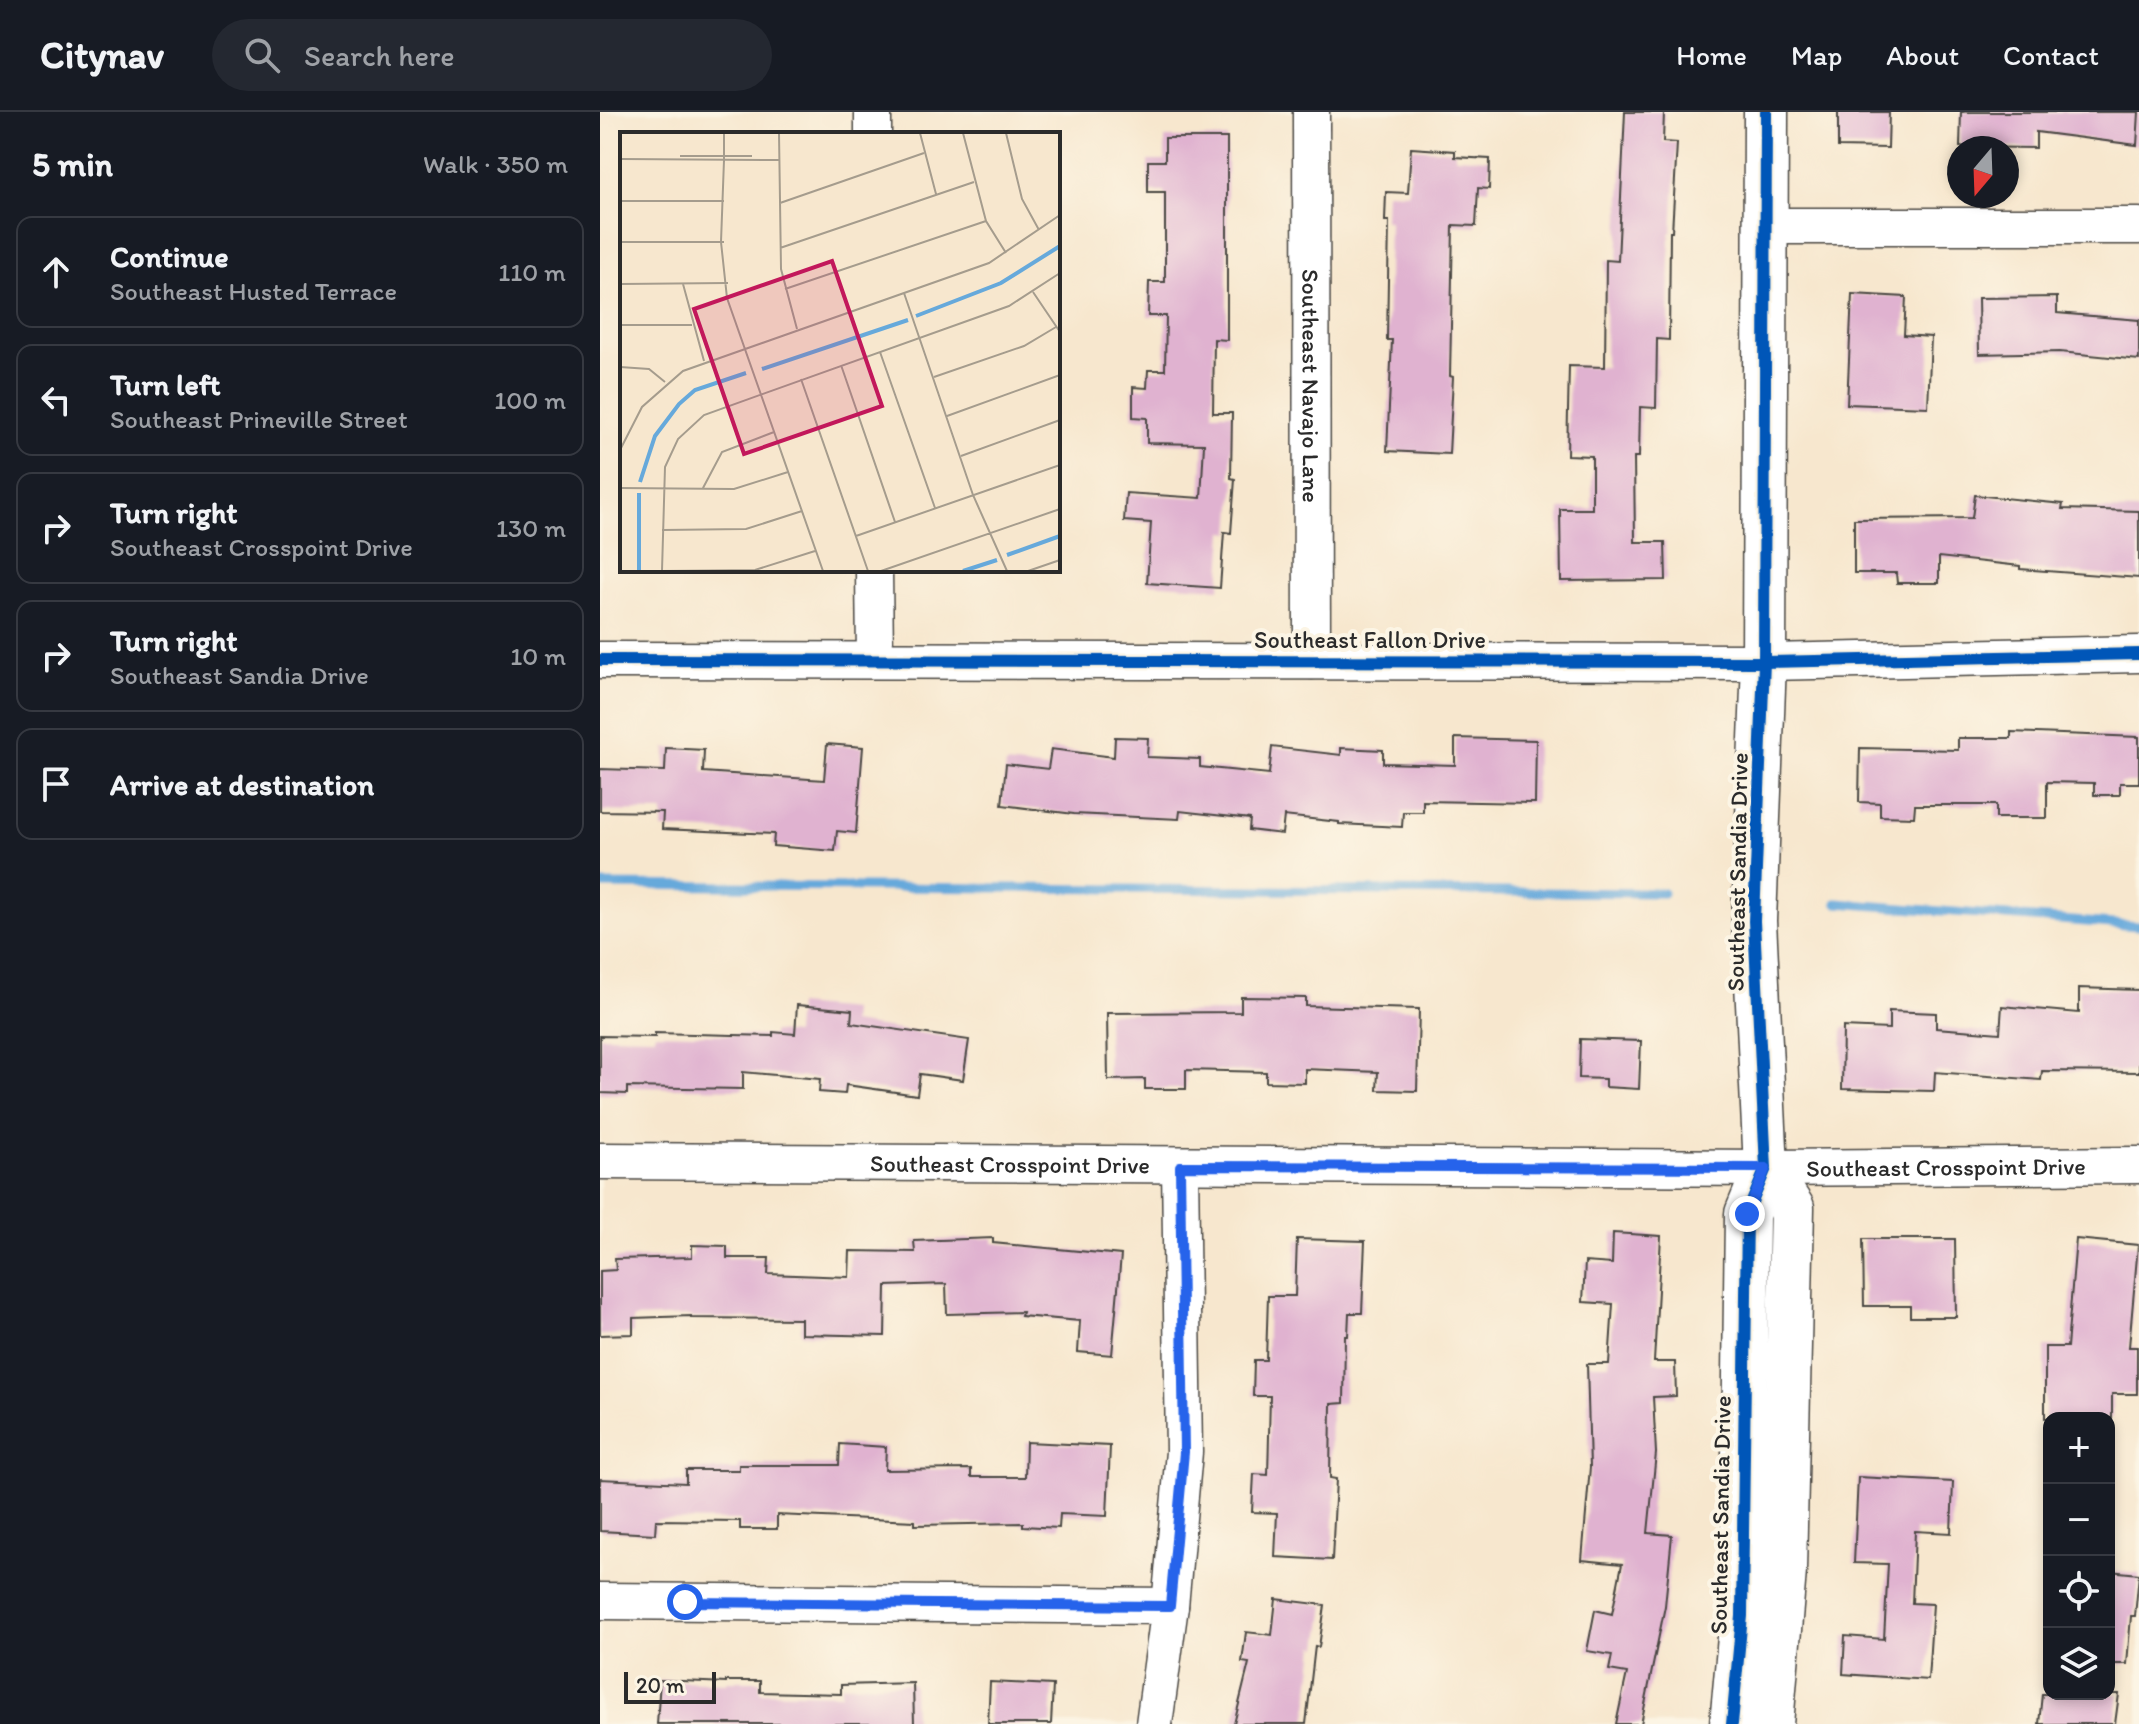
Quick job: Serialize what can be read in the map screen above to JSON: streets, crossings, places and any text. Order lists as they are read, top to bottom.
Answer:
{
  "streets": {
    "street": [
      "Southeast Navajo Lane",
      "Southeast Fallon Drive",
      "Southeast Sandia Drive",
      "Southeast Crosspoint Drive"
    ]
  },
  "crossings": [
    ["Southeast Navajo Lane", "Southeast Fallon Drive"],
    ["Southeast Fallon Drive", "Southeast Sandia Drive"],
    ["Southeast Sandia Drive", "Southeast Crosspoint Drive"]
  ],
  "scale_bar": "20 m",
  "north": "bottom",
  "page": {
    "header": "Citynav",
    "search": "Search here",
    "nav": [
      "Home",
      "Map",
      "About",
      "Contact"
    ],
    "heading": ["5 min", "Walk · 350 m"],
    "list": [
      ["Continue", "Southeast Husted Terrace", "110 m"],
      ["Turn left", "Southeast Prineville Street", "100 m"],
      ["Turn right", "Southeast Crosspoint Drive", "130 m"],
      ["Turn right", "Southeast Sandia Drive", "10 m"],
      "Arrive at destination"
    ],
    "map_buttons": ["+", "−"],
    "scale": "20 m"
  }
}
